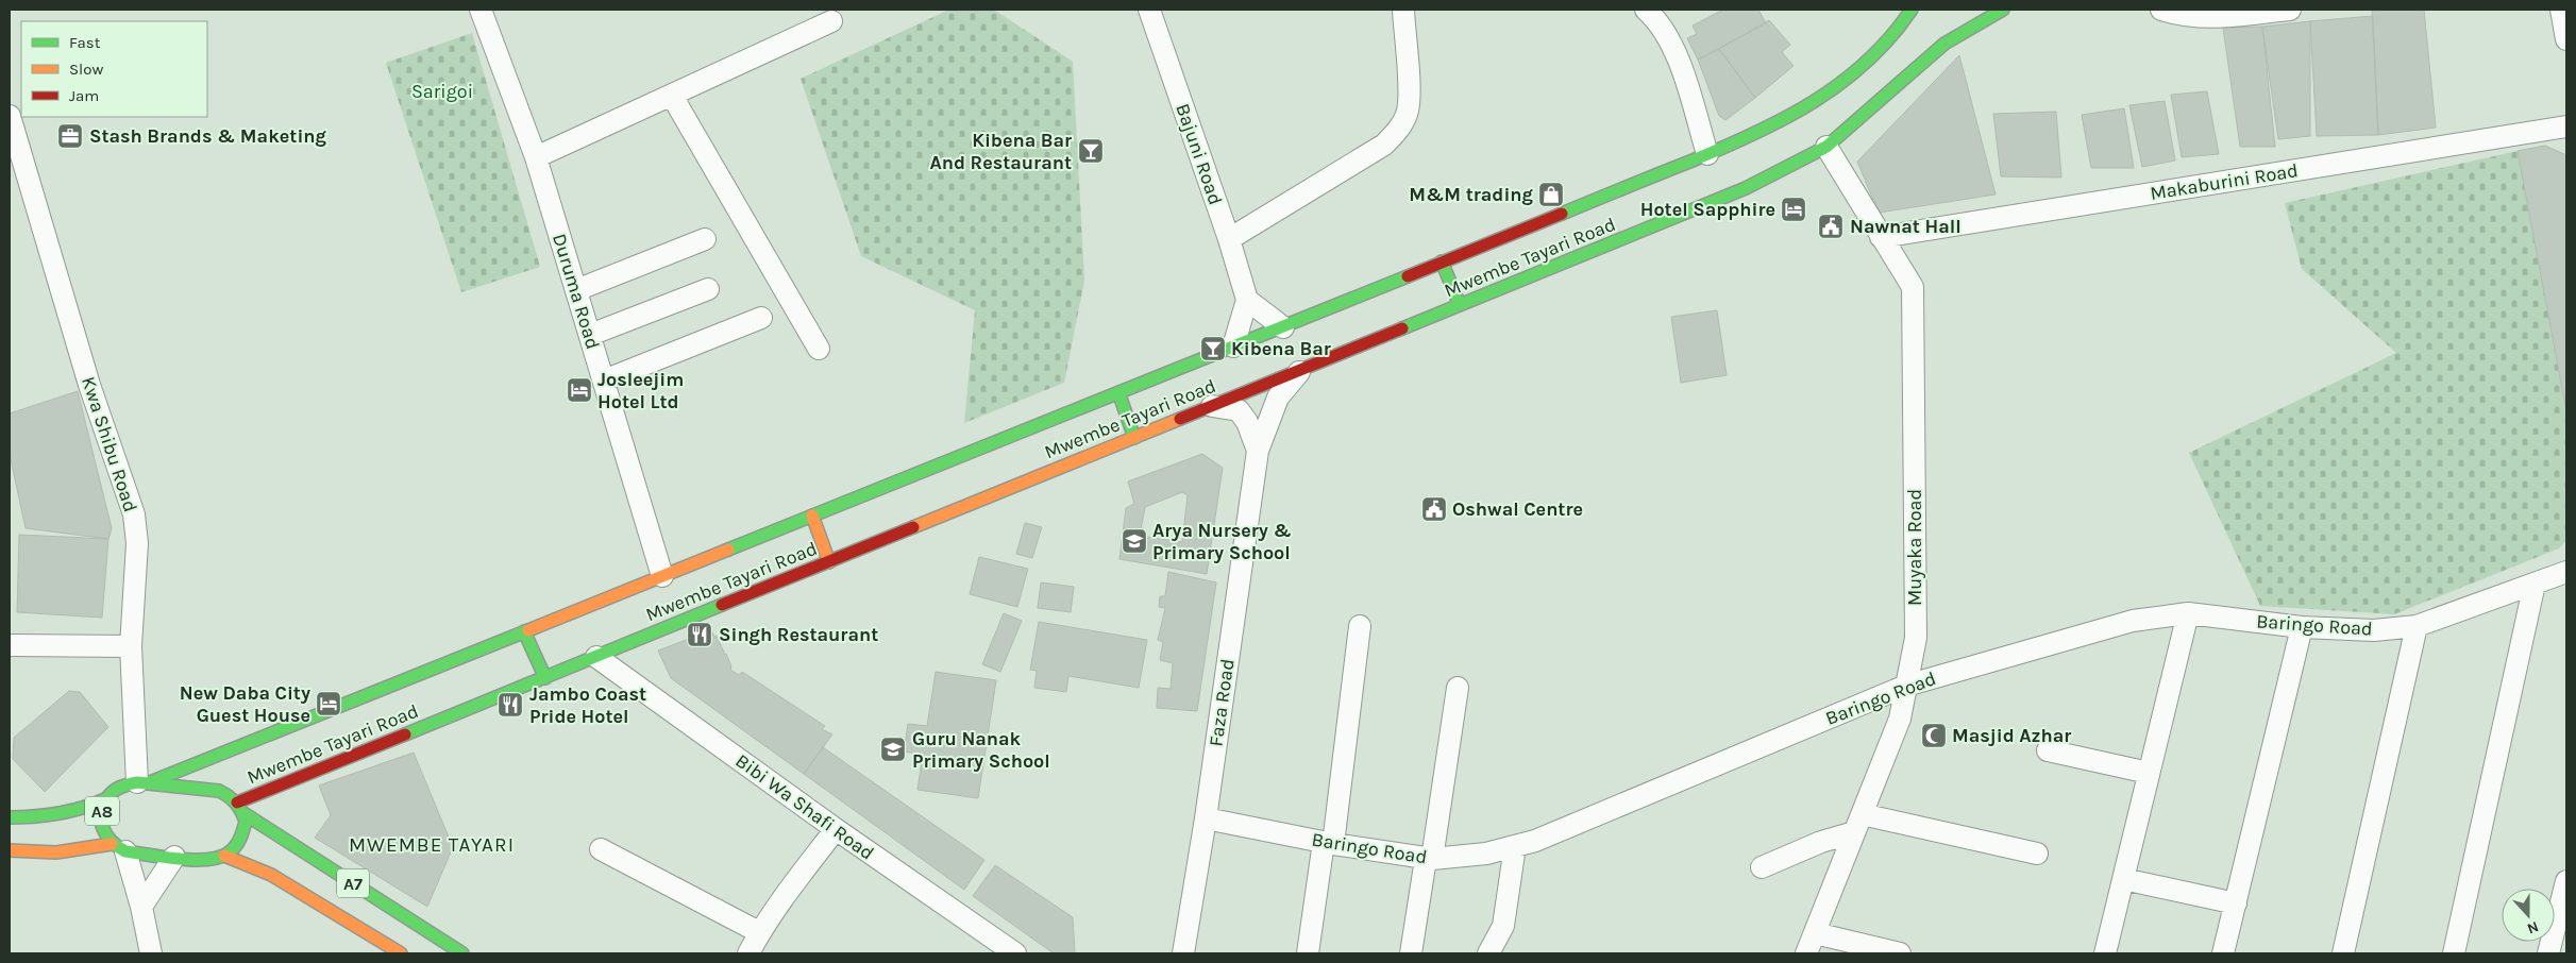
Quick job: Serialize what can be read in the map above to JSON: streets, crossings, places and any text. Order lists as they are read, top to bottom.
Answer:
{
  "streets": {
    "main road": ["Mwembe Tayari Road", "A8", "A7"],
    "street": [
      "Bajuni Road",
      "Makaburini Road",
      "Duruma Road",
      "Kwa Shibu Road",
      "Muyaka Road",
      "Baringo Road",
      "Faza Road",
      "Bibi Wa Shafi Road"
    ]
  },
  "crossings": [
    ["Makaburini Road", "Muyaka Road"],
    ["Mwembe Tayari Road", "Duruma Road"],
    ["Mwembe Tayari Road", "Kwa Shibu Road"],
    ["Mwembe Tayari Road", "Muyaka Road"],
    ["Mwembe Tayari Road", "Faza Road"],
    ["Mwembe Tayari Road", "Bibi Wa Shafi Road"],
    ["Mwembe Tayari Road", "A8"],
    ["Mwembe Tayari Road", "A7"],
    ["Kwa Shibu Road", "A8"],
    ["Muyaka Road", "Baringo Road"],
    ["Baringo Road", "Faza Road"],
    ["A8", "A7"]
  ],
  "districts": ["MWEMBE TAYARI"],
  "parks": ["Sarigoi"],
  "places": {
    "office": ["Stash Brands & Maketing"],
    "bar": ["Kibena Bar And Restaurant", "Kibena Bar"],
    "shop": ["M&M trading"],
    "hotel": ["Hotel Sapphire", "Josleejim Hotel Ltd", "New Daba City Guest House"],
    "public building": ["Nawnat Hall", "Oshwal Centre"],
    "school or university": ["Arya Nursery & Primary School", "Guru Nanak Primary School"],
    "restaurant": ["Singh Restaurant", "Jambo Coast Pride Hotel"],
    "mosque": ["Masjid Azhar"]
  },
  "legend": ["Fast", "Slow", "Jam"],
  "north": "bottom"
}
